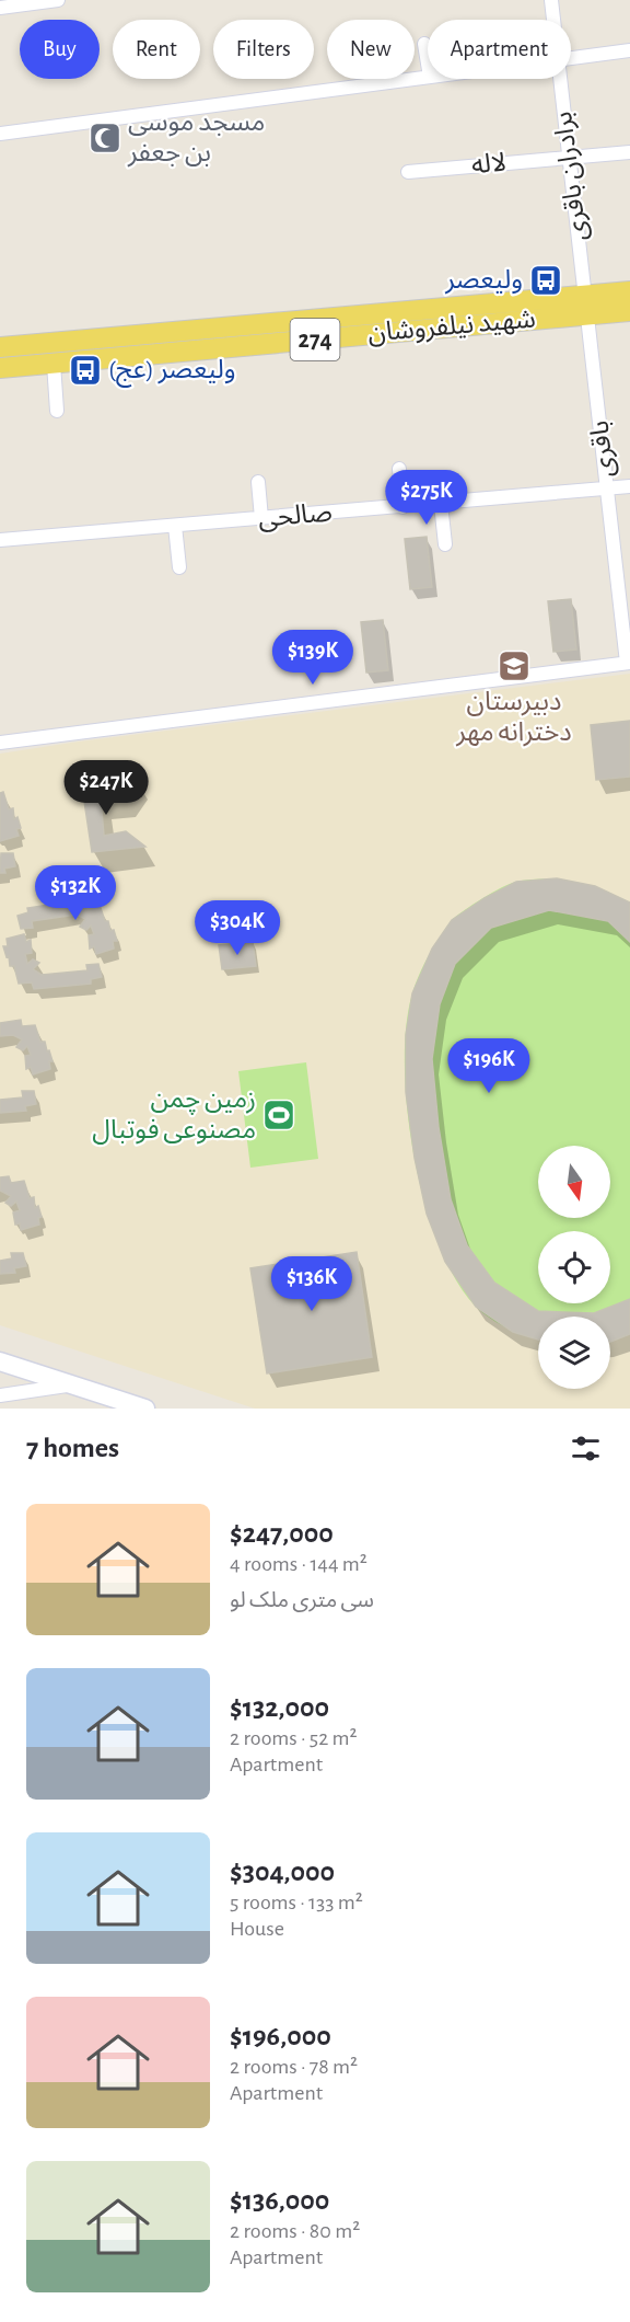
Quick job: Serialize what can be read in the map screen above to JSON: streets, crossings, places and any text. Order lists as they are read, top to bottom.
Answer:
{
  "streets": {
    "main road": ["شهید نیلفروشان", "274"],
    "street": [
      "لاله",
      "برادران باقری",
      "باقری",
      "صالحی"
    ]
  },
  "crossings": [
    ["لاله", "برادران باقری"],
    ["برادران باقری", "شهید نیلفروشان"],
    ["برادران باقری", "باقری"],
    ["شهید نیلفروشان", "باقری"],
    ["باقری", "صالحی"]
  ],
  "places": {
    "mosque": ["مسجد موسی بن جعفر"],
    "bus stop": ["ولیعصر", "ولیعصر (عج)"],
    "school or university": ["دبیرستان دخترانه مهر"],
    "sports": ["زمین چمن مصنوعی فوتبال"]
  },
  "north": "bottom",
  "page": {
    "chip": [
      "Buy",
      "Rent",
      "Filters",
      "New",
      "Apartment"
    ],
    "price": [
      "$275K",
      "$139K",
      "$247K",
      "$132K",
      "$304K",
      "$196K",
      "$136K"
    ],
    "heading": "7 homes",
    "list": [
      {
        "name": "$247,000",
        "note": "4 rooms · 144 m² · سی متری ملک لو"
      },
      {
        "name": "$132,000",
        "note": "2 rooms · 52 m² · Apartment"
      },
      {
        "name": "$304,000",
        "note": "5 rooms · 133 m² · House"
      },
      {
        "name": "$196,000",
        "note": "2 rooms · 78 m² · Apartment"
      },
      {
        "name": "$136,000",
        "note": "2 rooms · 80 m² · Apartment"
      }
    ]
  }
}
